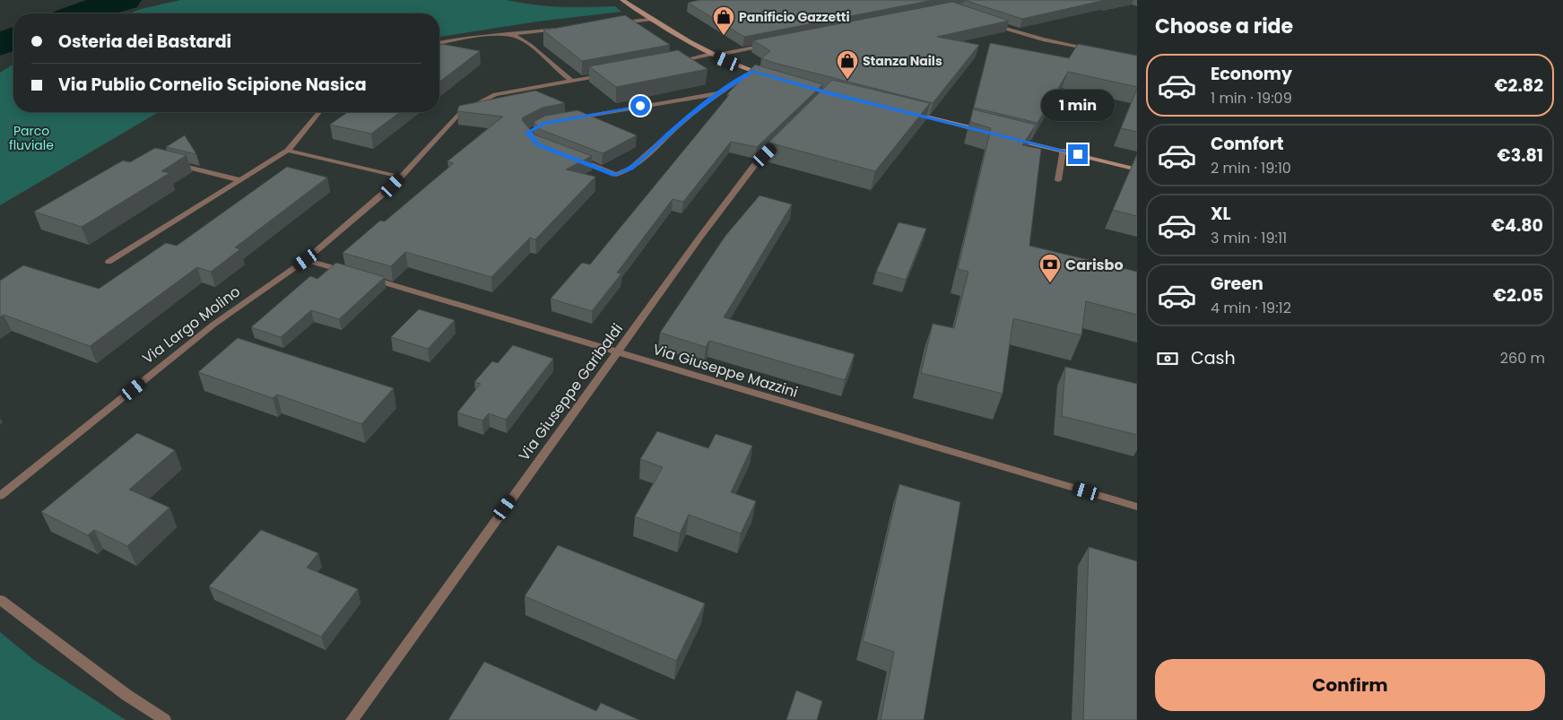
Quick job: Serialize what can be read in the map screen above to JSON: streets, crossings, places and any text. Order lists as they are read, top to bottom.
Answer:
{
  "streets": {
    "street": ["Via Largo Molino", "Via Giuseppe Mazzini", "Via Giuseppe Garibaldi"]
  },
  "crossings": [
    ["Via Giuseppe Mazzini", "Via Giuseppe Garibaldi"]
  ],
  "parks": ["Parco fluviale"],
  "places": {
    "shop": ["Panificio Gazzetti", "Stanza Nails"],
    "bank": ["Carisbo"]
  },
  "page": {
    "heading": "Choose a ride",
    "banner": ["Osteria dei Bastardi", "Via Publio Cornelio Scipione Nasica"],
    "list": [
      {
        "name": "Economy",
        "note": "1 min · 19:09",
        "value": "€2.82"
      },
      {
        "name": "Comfort",
        "note": "2 min · 19:10",
        "value": "€3.81"
      },
      {
        "name": "XL",
        "note": "3 min · 19:11",
        "value": "€4.80"
      },
      {
        "name": "Green",
        "note": "4 min · 19:12",
        "value": "€2.05"
      }
    ],
    "bubble": "1 min",
    "pay": ["Cash", "260 m"],
    "buttons": "Confirm"
  }
}
